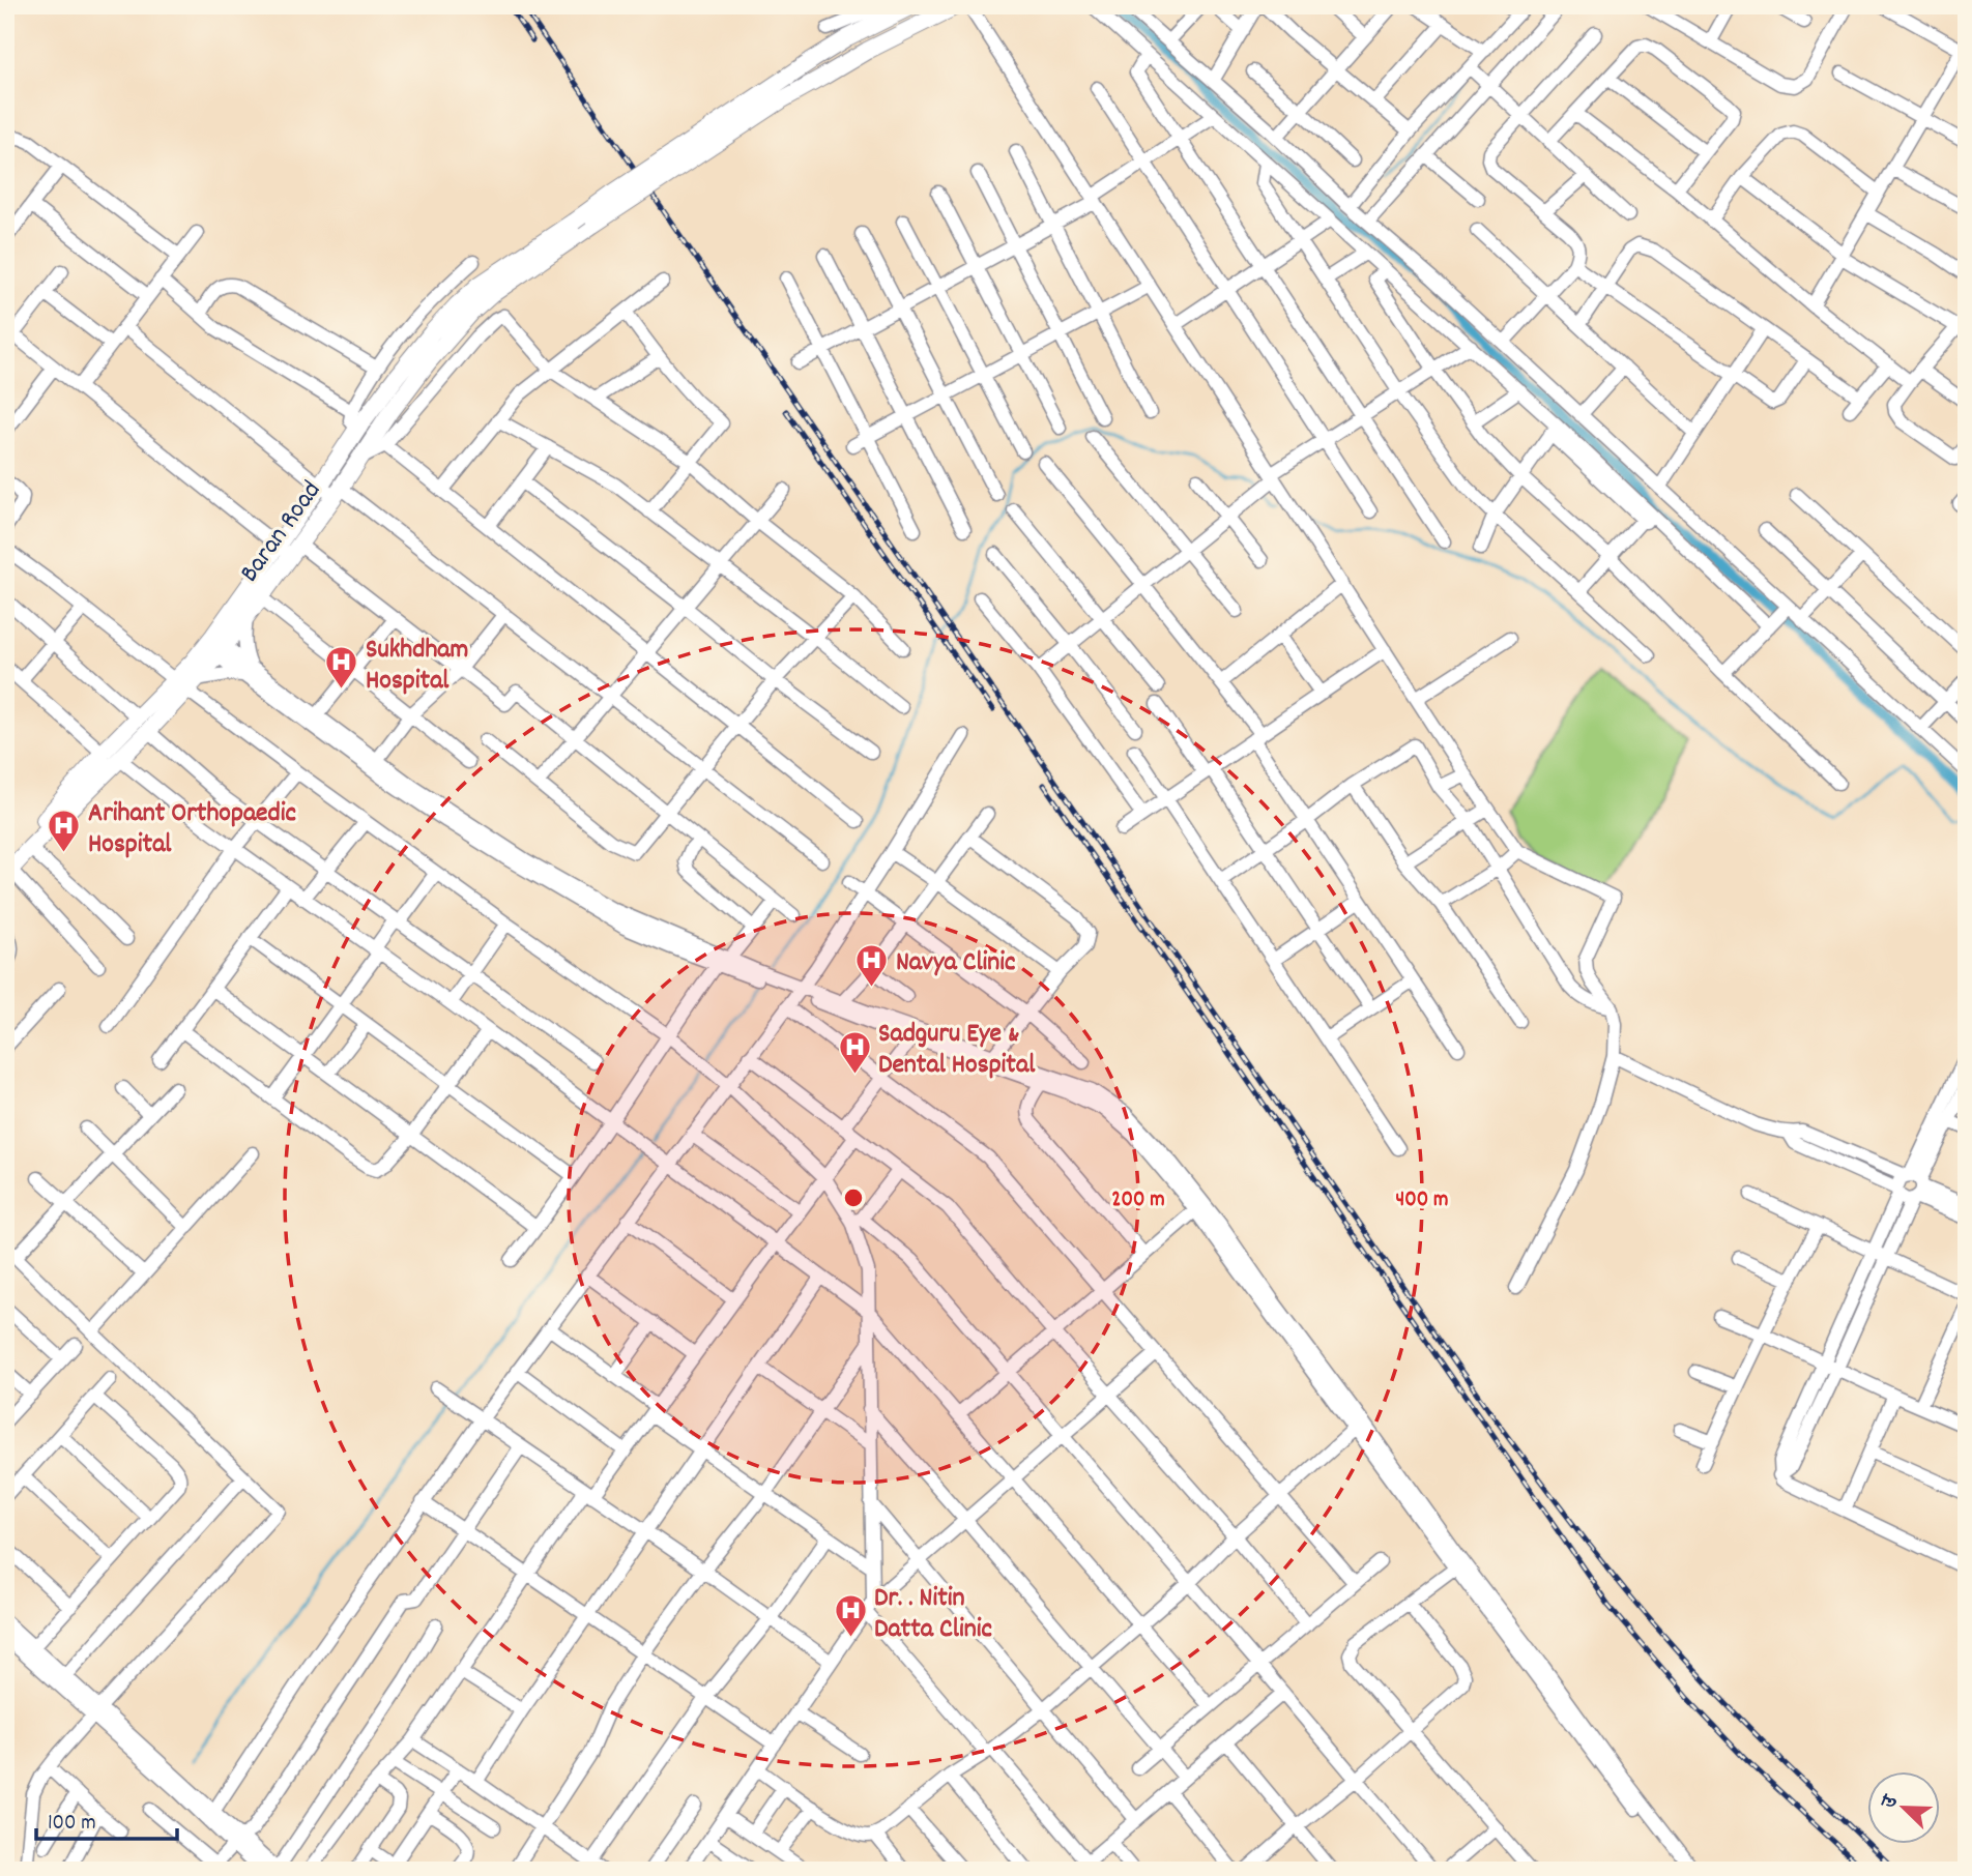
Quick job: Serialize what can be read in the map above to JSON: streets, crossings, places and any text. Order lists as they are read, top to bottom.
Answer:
{
  "streets": {
    "main road": ["Baran Road"]
  },
  "places": {
    "hospital": [
      "Sukhdham Hospital",
      "Arihant Orthopaedic Hospital",
      "Navya Clinic",
      "Sadguru Eye & Dental Hospital",
      "Dr. . Nitin Datta Clinic"
    ]
  },
  "scale_bar": "100 m",
  "north": "top left",
  "rings": ["200 m", "400 m"]
}
